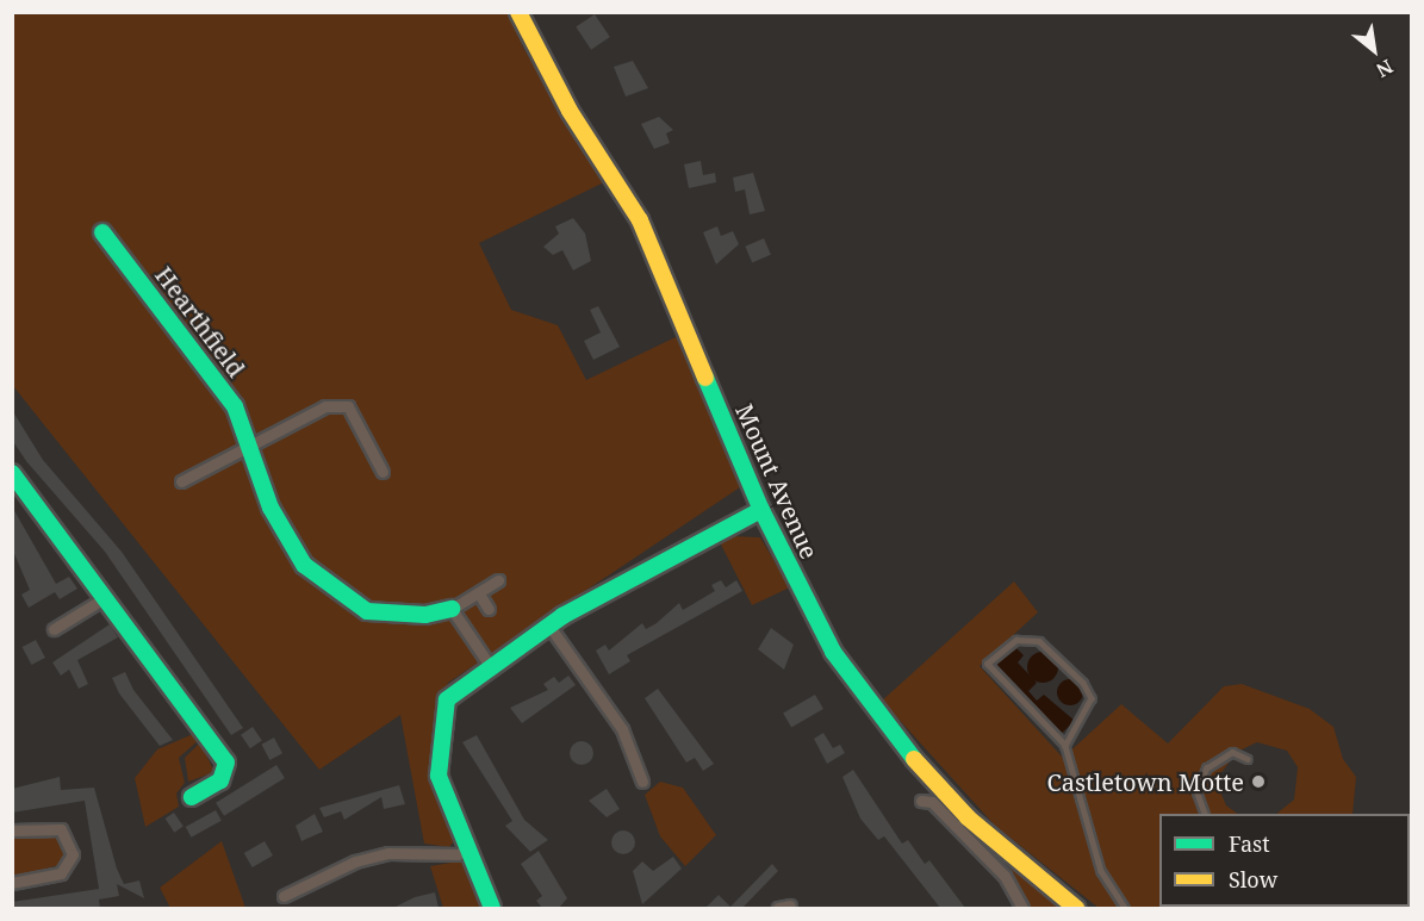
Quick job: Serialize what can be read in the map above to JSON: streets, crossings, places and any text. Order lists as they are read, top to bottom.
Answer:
{
  "streets": {
    "street": ["Hearthfield", "Mount Avenue"]
  },
  "places": ["Castletown Motte"],
  "legend": ["Fast", "Slow"],
  "north": "bottom right"
}
